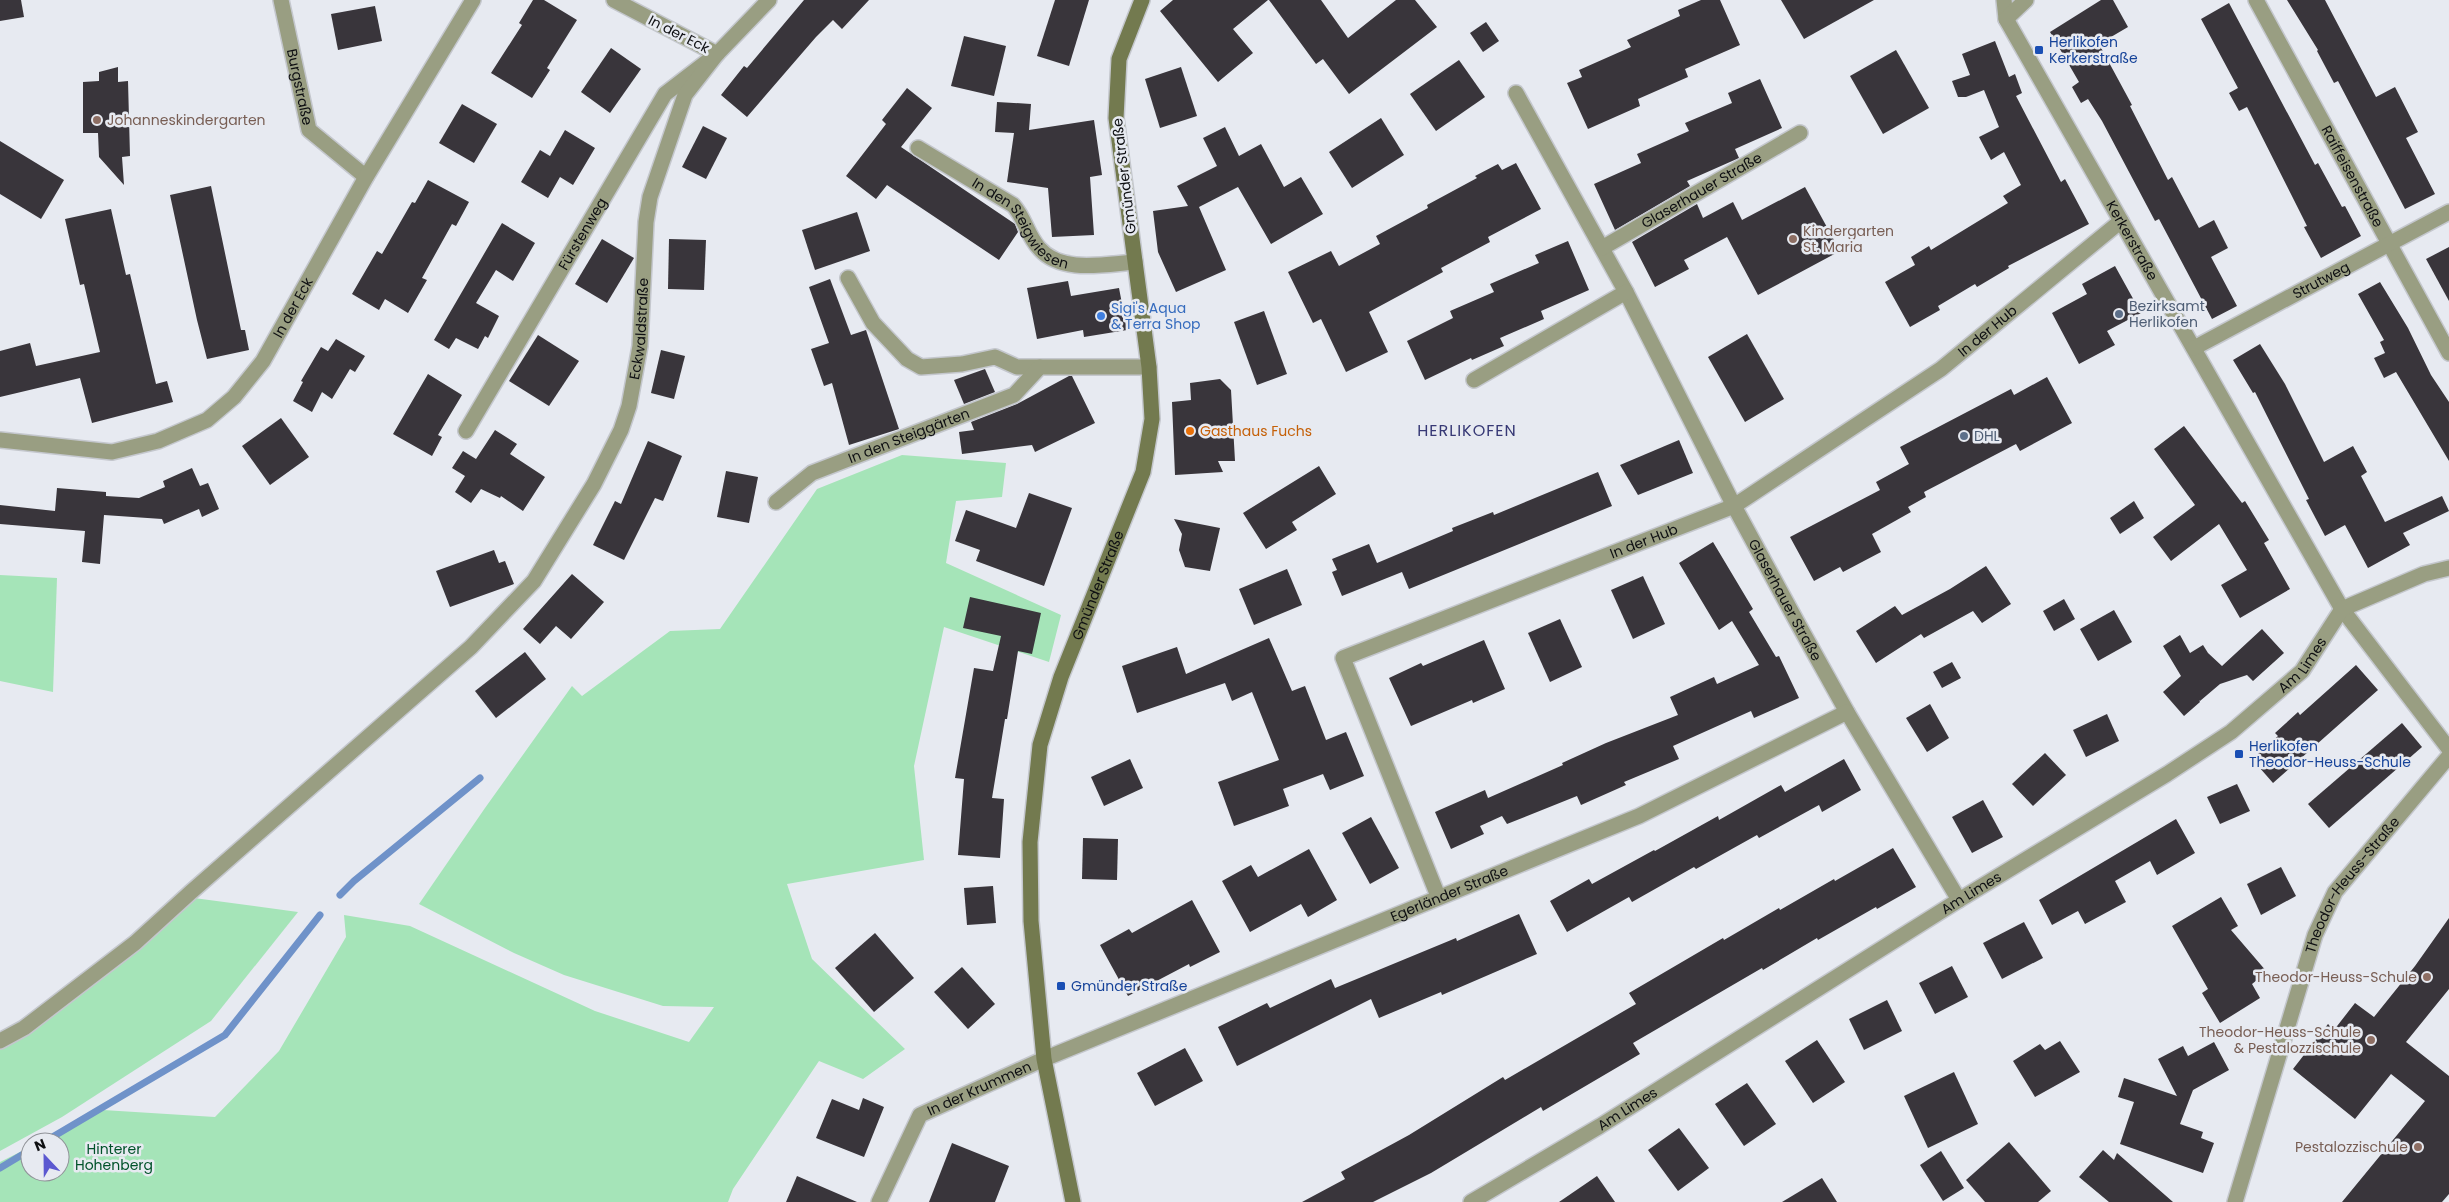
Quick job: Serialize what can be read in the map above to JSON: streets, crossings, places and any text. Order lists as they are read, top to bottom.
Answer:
{
  "streets": {
    "main road": ["Gmünder Straße"],
    "street": [
      "In der Eck",
      "Burgstraße",
      "Raiffeisenstraße",
      "Glaserhauer Straße",
      "In den Steigwiesen",
      "Fürstenweg",
      "Kerkerstraße",
      "Strutweg",
      "Eckwaldstraße",
      "In der Hub",
      "In den Steiggärten",
      "Am Limes",
      "Theodor-Heuss-Straße",
      "Egerländer Straße",
      "In der Krummen"
    ]
  },
  "crossings": [
    ["In der Eck", "Burgstraße"],
    ["In der Eck", "Fürstenweg"],
    ["In der Eck", "Eckwaldstraße"],
    ["Gmünder Straße", "In den Steigwiesen"],
    ["Gmünder Straße", "Egerländer Straße"],
    ["Gmünder Straße", "In der Krummen"],
    ["Raiffeisenstraße", "Strutweg"],
    ["Glaserhauer Straße", "In der Hub"],
    ["Glaserhauer Straße", "Am Limes"],
    ["Glaserhauer Straße", "Egerländer Straße"],
    ["Fürstenweg", "Eckwaldstraße"],
    ["Kerkerstraße", "Strutweg"],
    ["Kerkerstraße", "In der Hub"],
    ["Kerkerstraße", "Am Limes"],
    ["In der Hub", "Egerländer Straße"],
    ["Egerländer Straße", "In der Krummen"]
  ],
  "districts": ["HERLIKOFEN"],
  "parks": ["Hinterer Hohenberg"],
  "places": {
    "transit": ["Herlikofen Kerkerstraße", "Herlikofen Theodor-Heuss-Schule", "Gmünder Straße"],
    "other": [
      "Johanneskindergarten",
      "Kindergarten St. Maria",
      "Bezirksamt Herlikofen",
      "Sigi's Aqua & Terra Shop",
      "Gasthaus Fuchs",
      "DHL",
      "Theodor-Heuss-Schule",
      "Theodor-Heuss-Schule & Pestalozzischule",
      "Pestalozzischule"
    ]
  },
  "north": "top"
}
